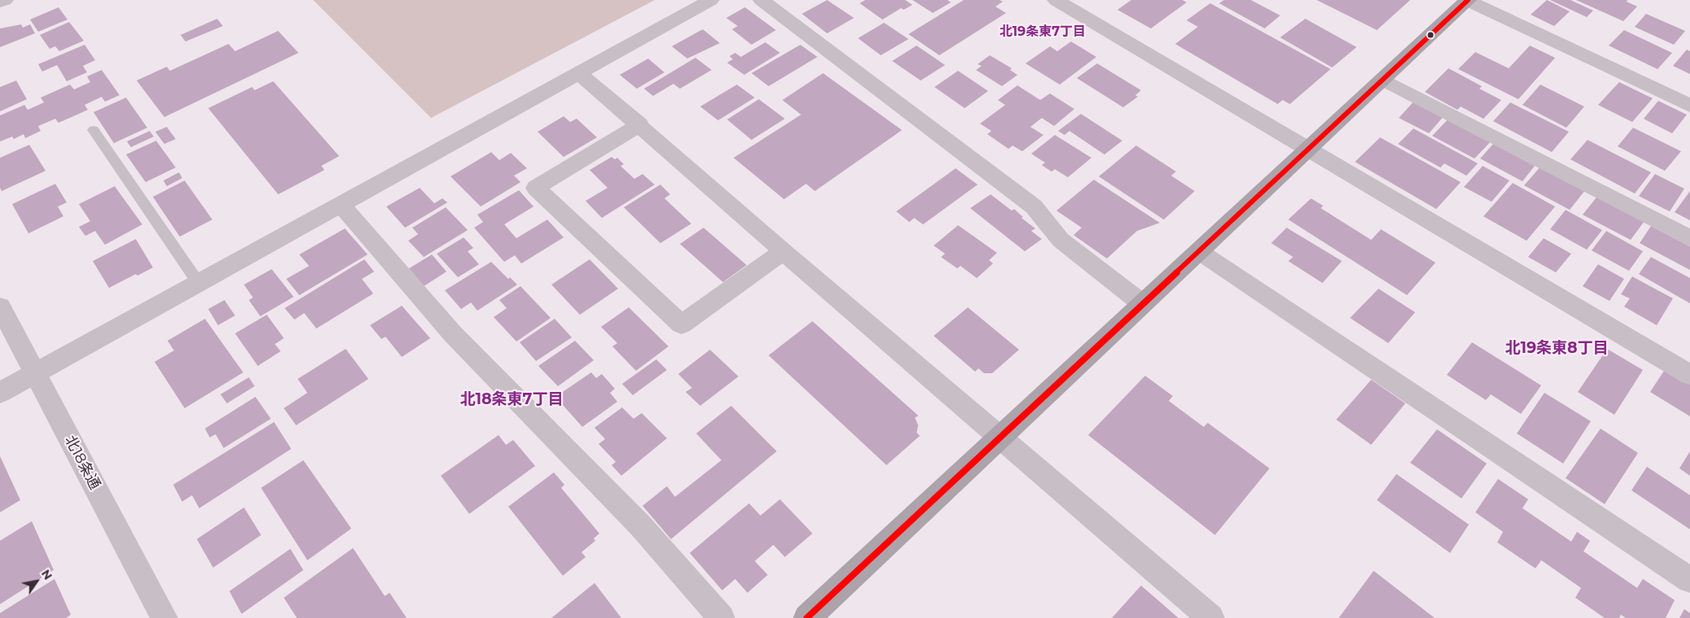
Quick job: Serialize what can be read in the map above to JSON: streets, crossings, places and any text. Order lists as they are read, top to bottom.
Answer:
{
  "streets": {
    "street": ["北18条通"]
  },
  "districts": ["北19条東7丁目", "北19条東8丁目", "北18条東7丁目"],
  "north": "top right"
}
